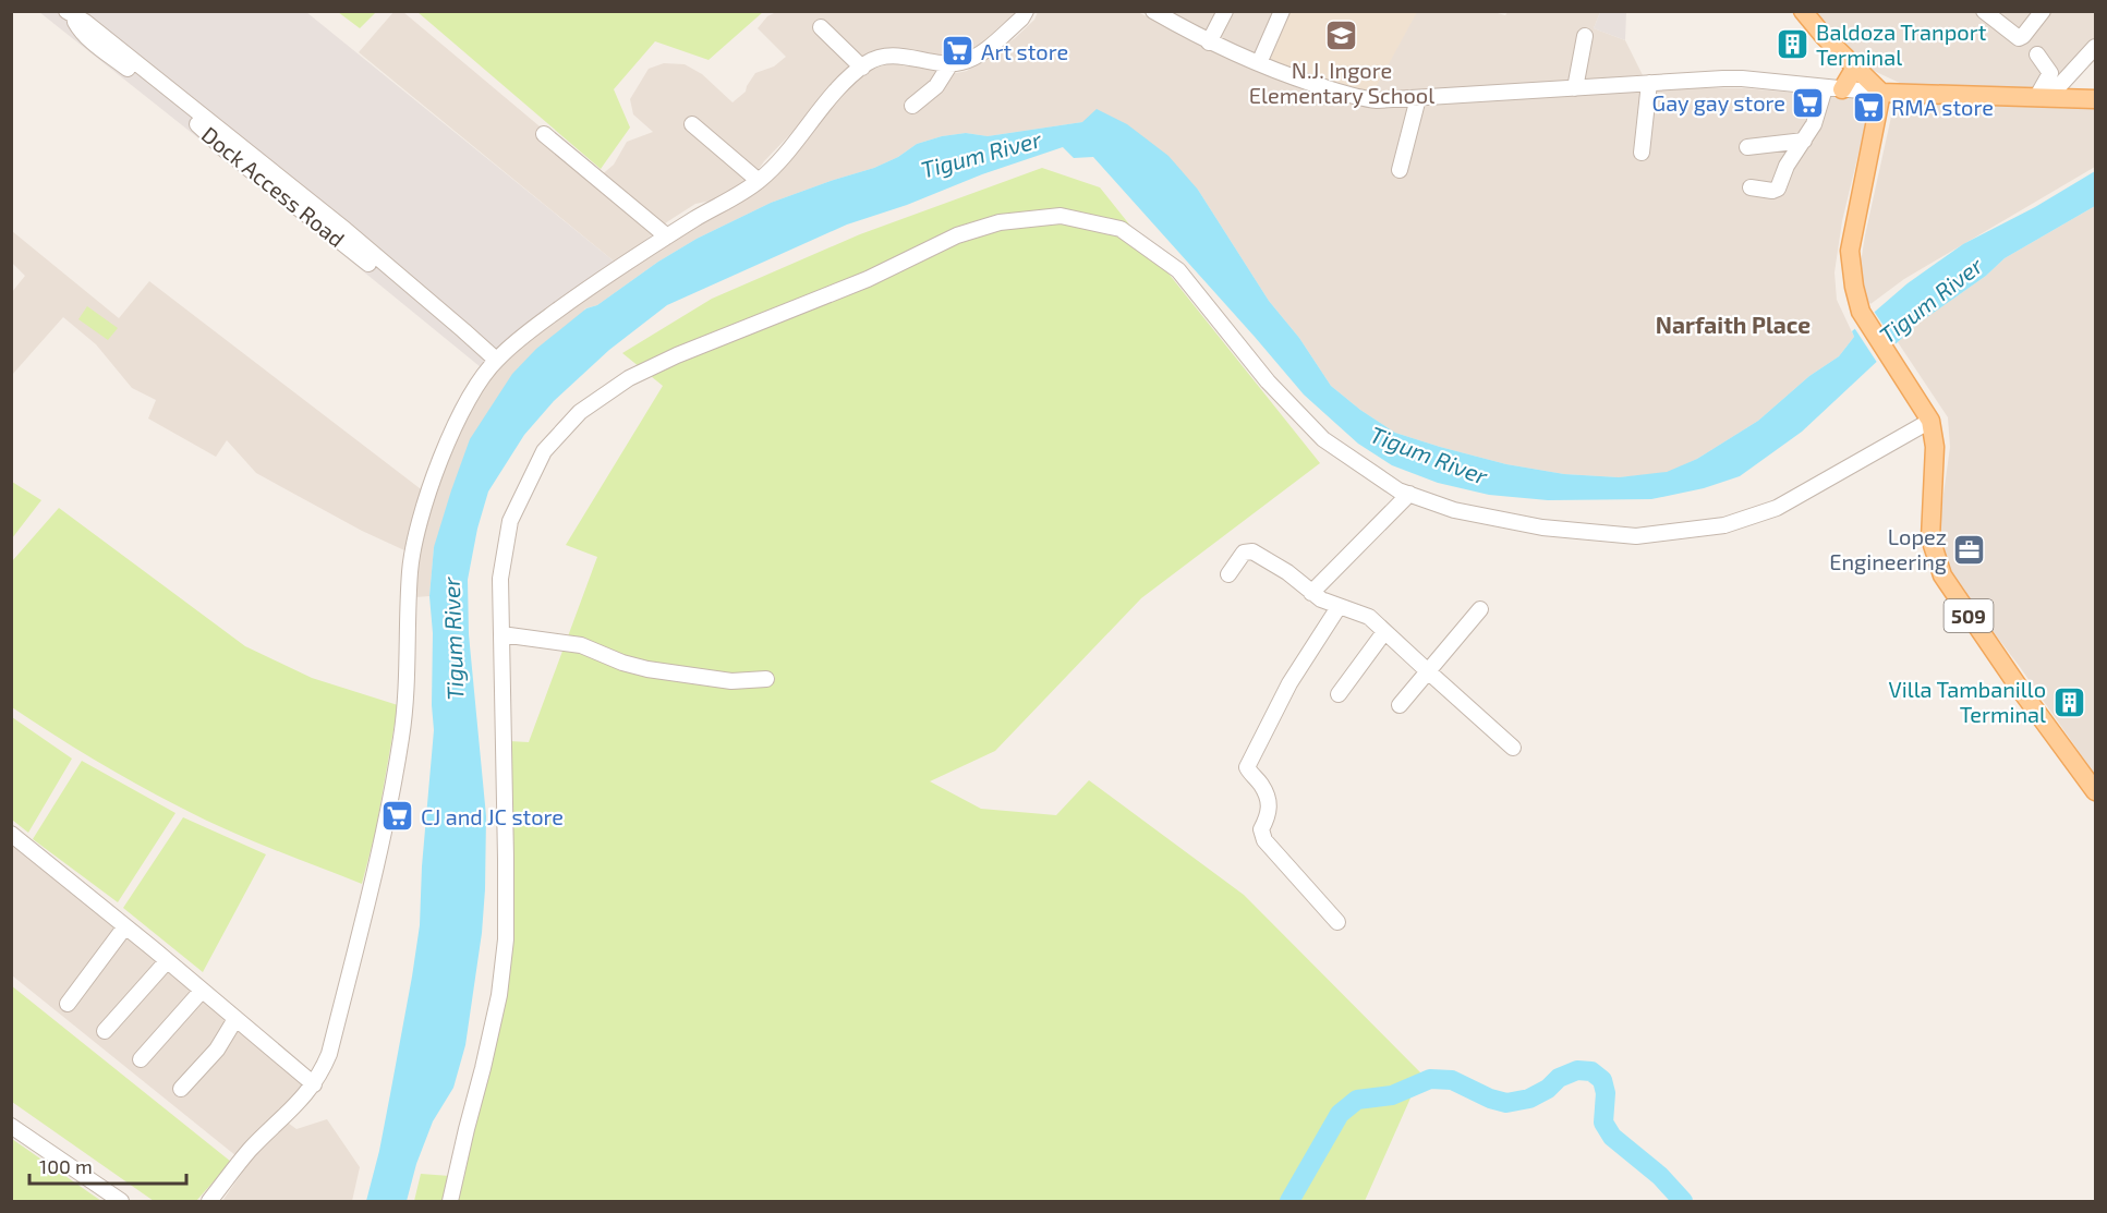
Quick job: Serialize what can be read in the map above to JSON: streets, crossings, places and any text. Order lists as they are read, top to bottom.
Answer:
{
  "streets": {
    "main road": ["509"],
    "street": ["Dock Access Road"]
  },
  "districts": ["Narfaith Place"],
  "water": ["Tigum River"],
  "places": {
    "school or university": ["N.J. Ingore Elementary School"],
    "building": ["Baldoza Tranport Terminal", "Villa Tambanillo Terminal"],
    "supermarket": [
      "Art store",
      "Gay gay store",
      "RMA store",
      "CJ and JC store"
    ],
    "office": ["Lopez Engineering"]
  },
  "scale_bar": "100 m"
}
